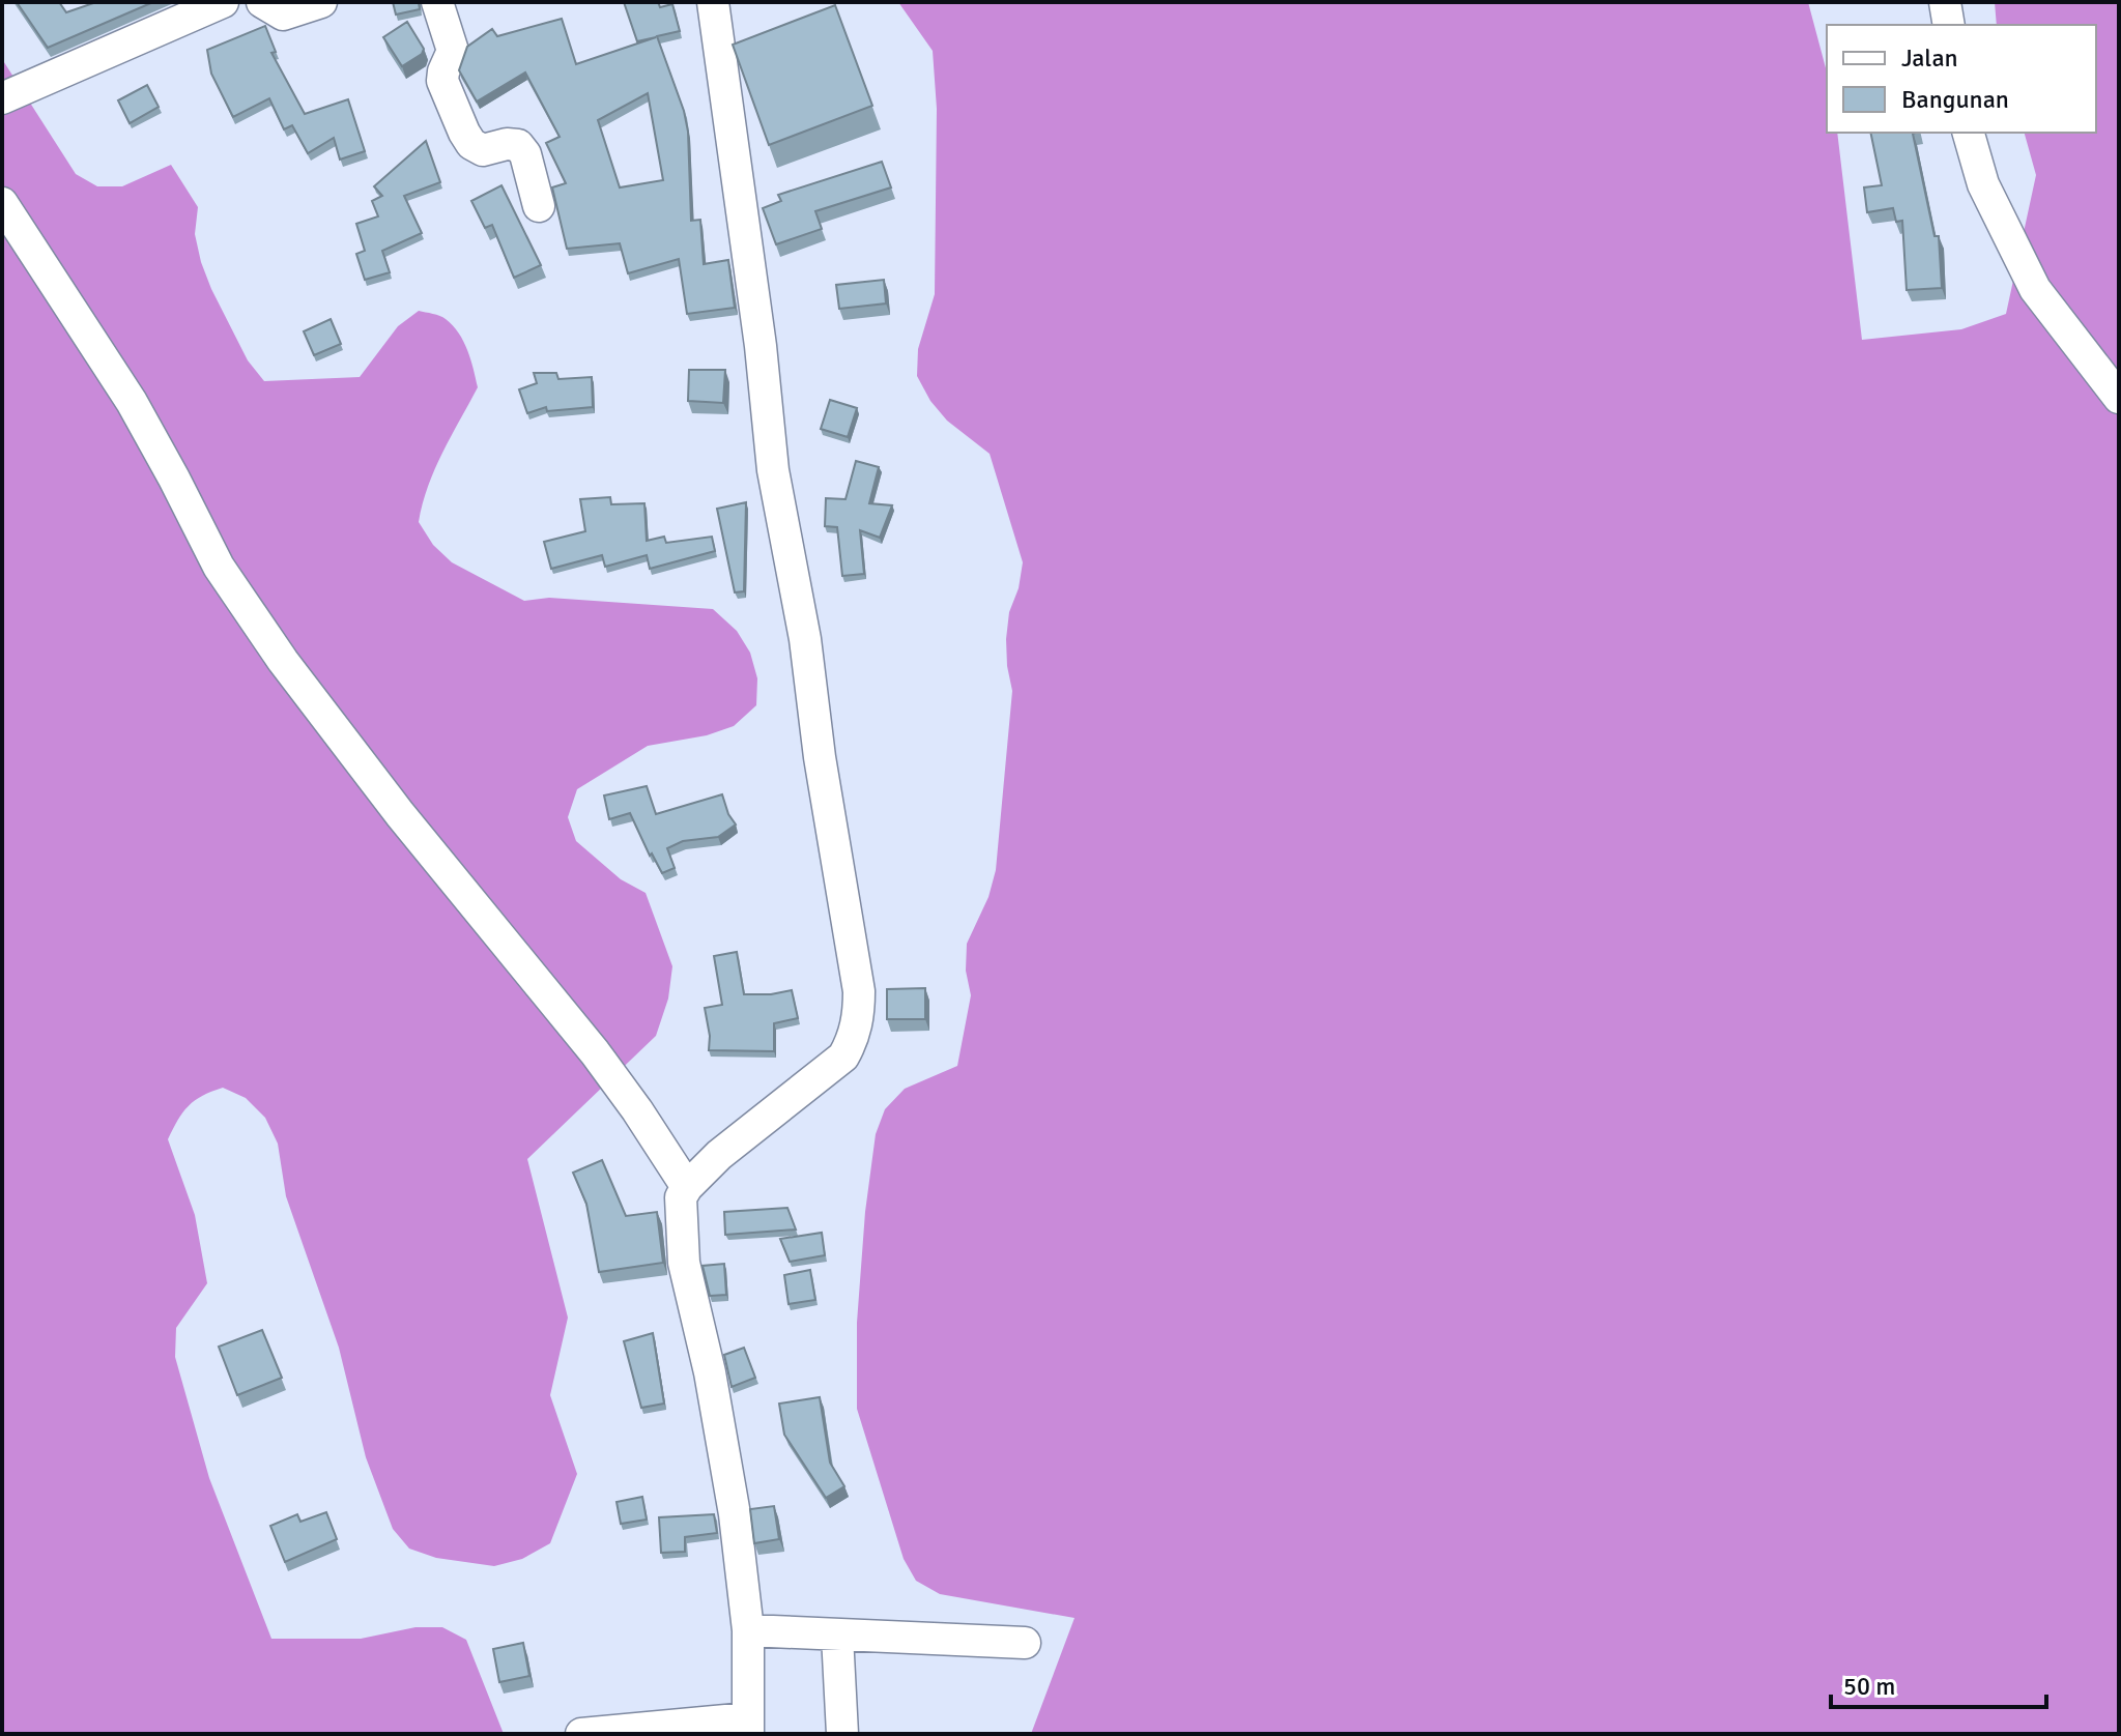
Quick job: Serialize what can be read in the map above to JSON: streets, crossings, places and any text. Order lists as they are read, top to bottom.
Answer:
{
  "legend": ["Jalan", "Bangunan"],
  "scale_bar": "50 m"
}
